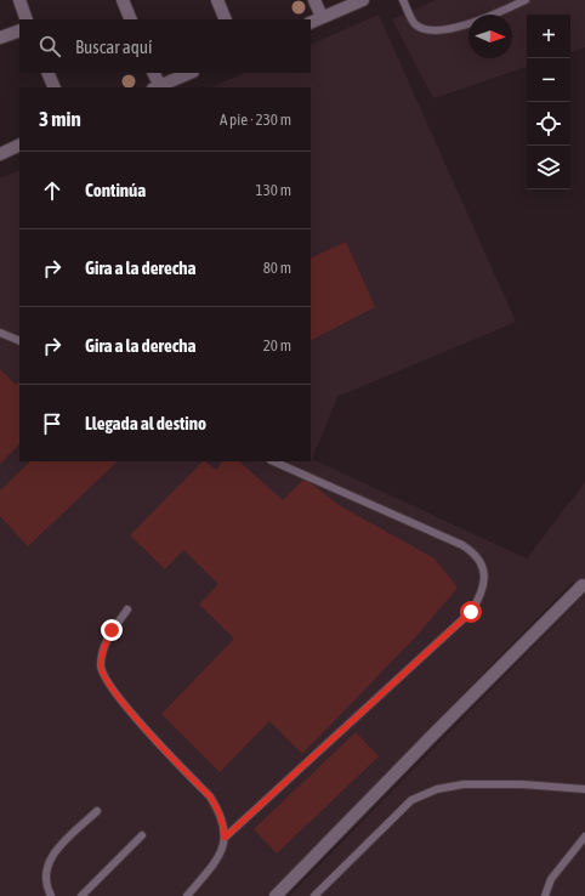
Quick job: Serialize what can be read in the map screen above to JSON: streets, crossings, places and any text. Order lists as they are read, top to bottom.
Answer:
{
  "north": "right",
  "page": {
    "map_buttons": ["+", "−"],
    "search": "Buscar aquí",
    "heading": ["3 min", "A pie · 230 m"],
    "list": [
      ["Continúa", "130 m"],
      ["Gira a la derecha", "80 m"],
      ["Gira a la derecha", "20 m"],
      "Llegada al destino"
    ]
  }
}
